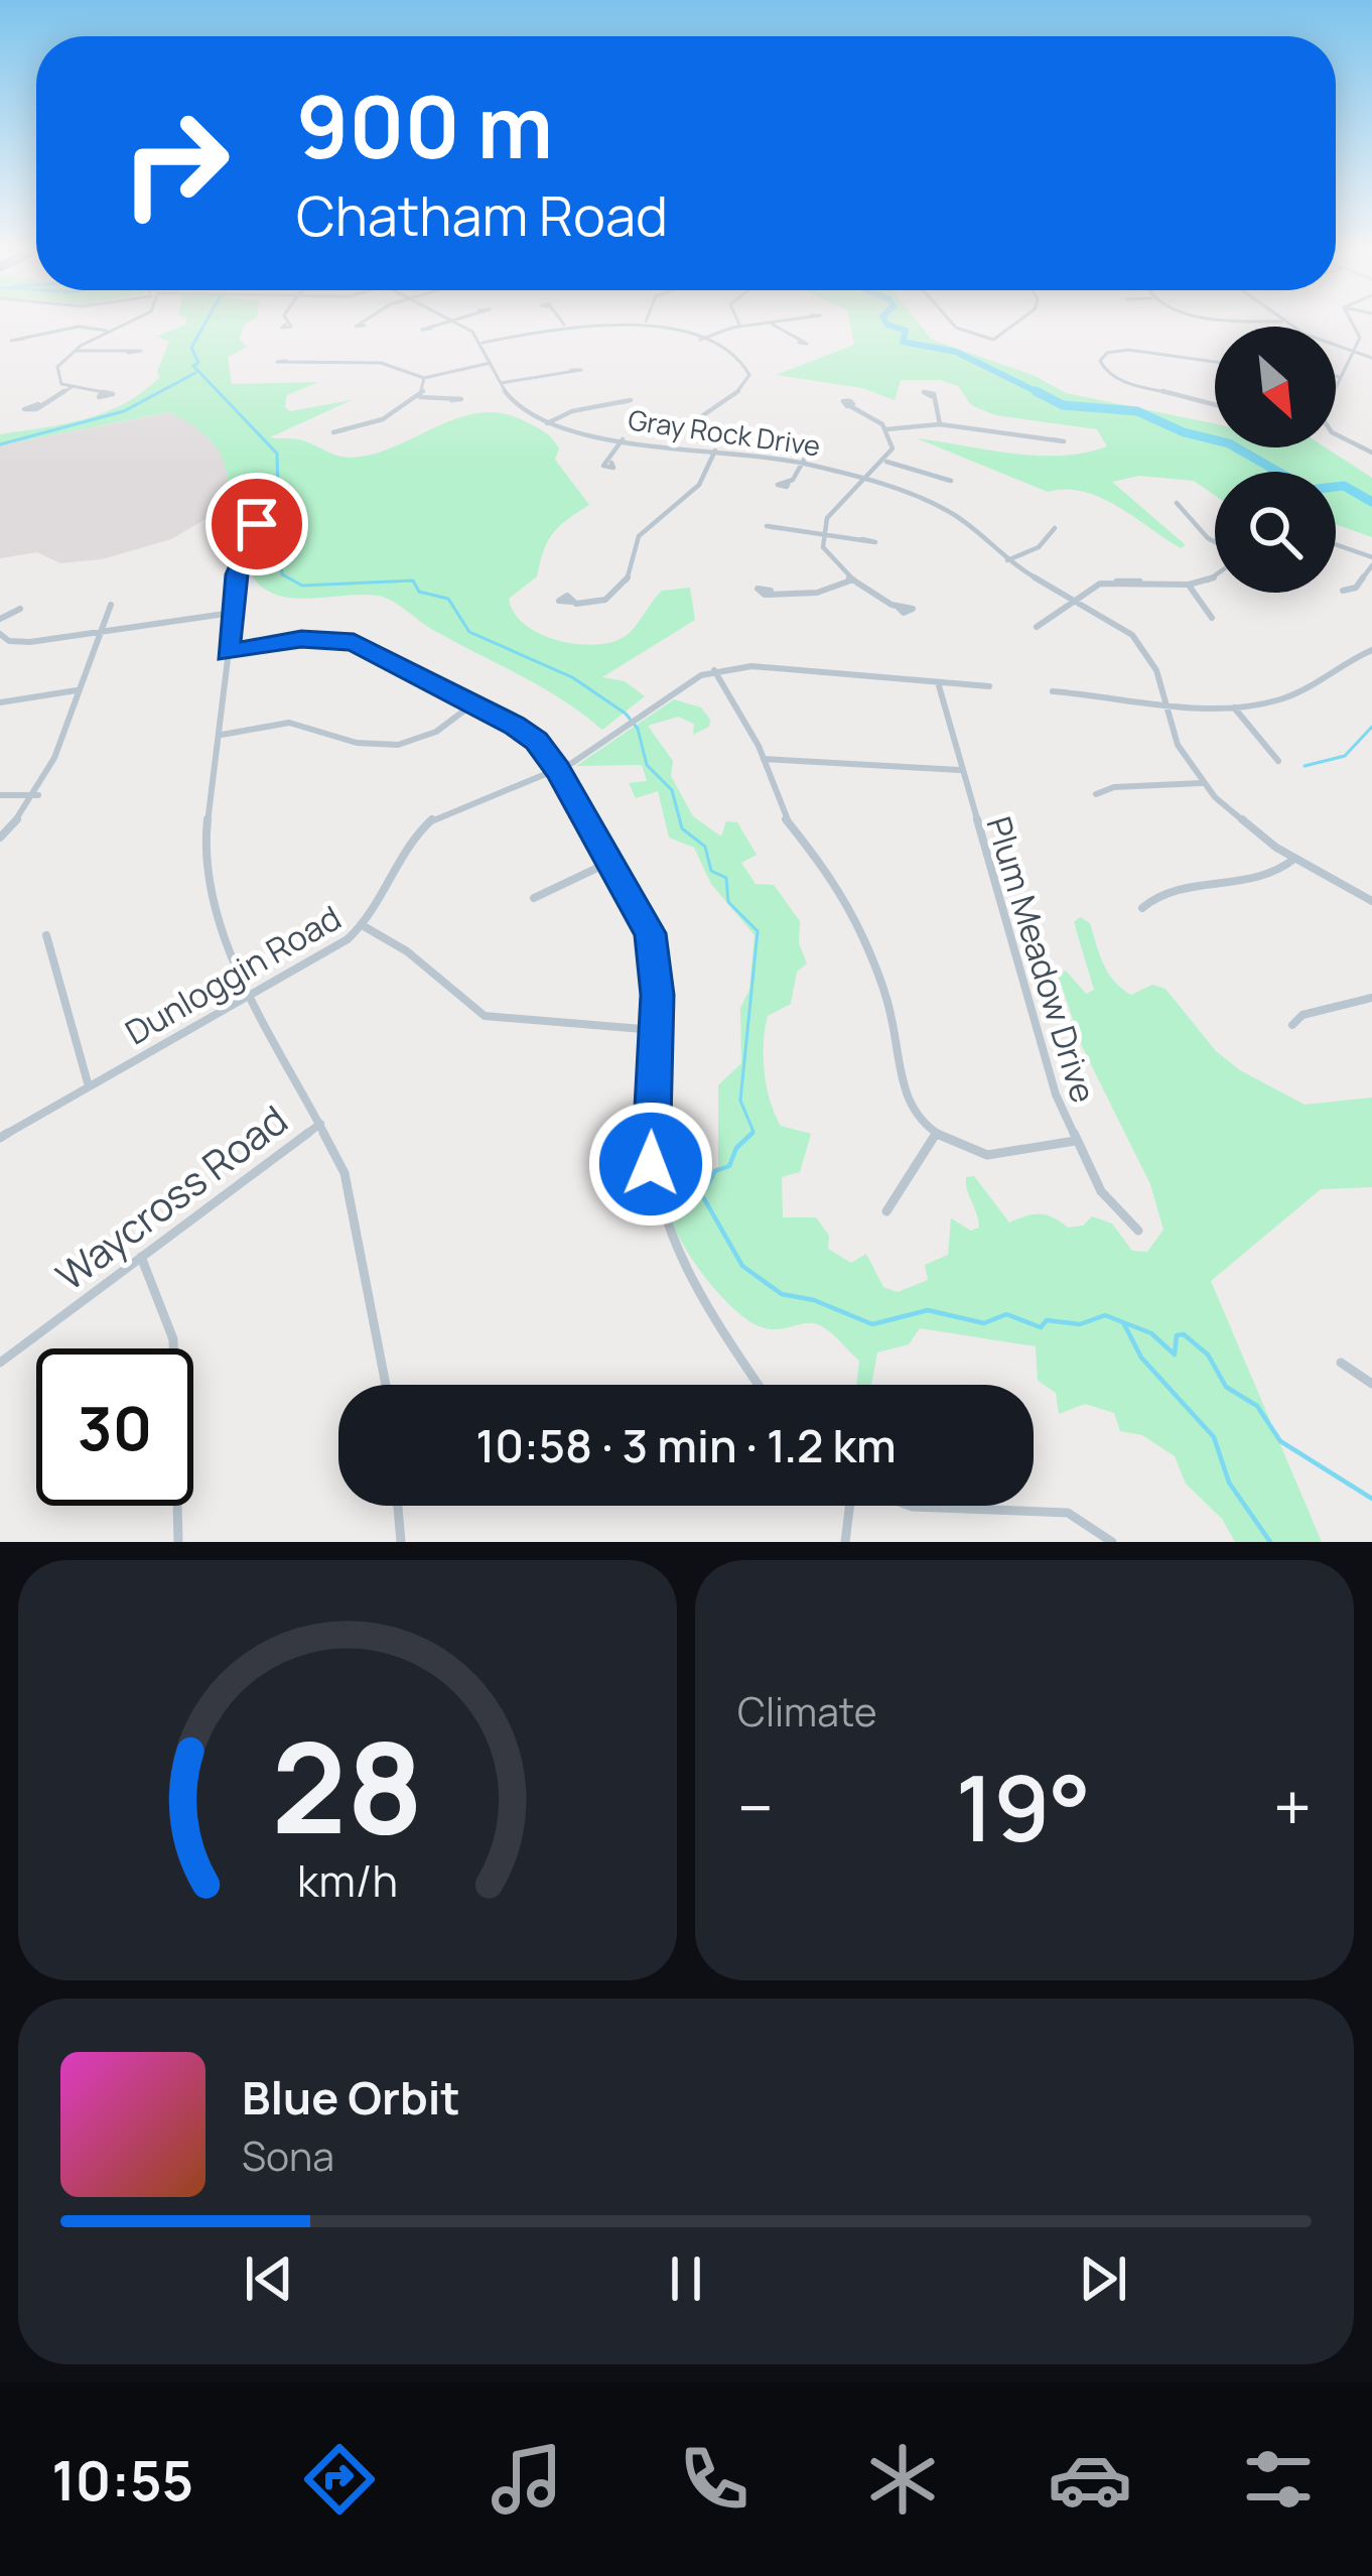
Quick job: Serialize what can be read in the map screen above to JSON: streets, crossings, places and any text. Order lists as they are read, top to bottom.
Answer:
{
  "streets": {
    "street": [
      "Gray Rock Drive",
      "Plum Meadow Drive",
      "Dunloggin Road",
      "Waycross Road"
    ]
  },
  "crossings": [
    ["Plum Meadow Drive", "Dunloggin Road"]
  ],
  "north": "bottom right",
  "page": {
    "turn": ["900 m", "Chatham Road"],
    "limit": "30",
    "trip": "10:58 · 3 min · 1.2 km",
    "tile": "Climate",
    "heat": ["−", "19°", "+"],
    "song": ["Blue Orbit", "Sona"],
    "tabs": "10:55",
    "gauge": ["28", "km/h"]
  }
}
